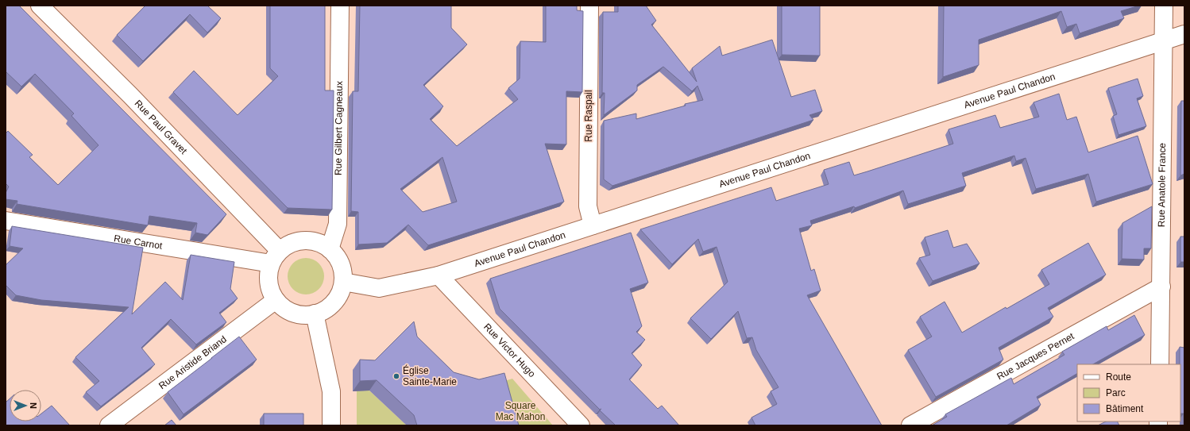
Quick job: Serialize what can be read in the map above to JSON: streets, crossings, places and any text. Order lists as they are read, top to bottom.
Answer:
{
  "streets": {
    "street": [
      "Avenue Paul Chandon",
      "Rue Raspail",
      "Rue Paul Gravet",
      "Rue Gilbert Cagneaux",
      "Rue Anatole France",
      "Rue Carnot",
      "Rue Victor Hugo",
      "Rue Jacques Pernet",
      "Rue Aristide Briand"
    ]
  },
  "crossings": [
    ["Avenue Paul Chandon", "Rue Raspail"],
    ["Avenue Paul Chandon", "Rue Paul Gravet"],
    ["Avenue Paul Chandon", "Rue Gilbert Cagneaux"],
    ["Avenue Paul Chandon", "Rue Anatole France"],
    ["Avenue Paul Chandon", "Rue Carnot"],
    ["Avenue Paul Chandon", "Rue Victor Hugo"],
    ["Avenue Paul Chandon", "Rue Aristide Briand"],
    ["Rue Paul Gravet", "Rue Gilbert Cagneaux"],
    ["Rue Paul Gravet", "Rue Carnot"],
    ["Rue Paul Gravet", "Rue Aristide Briand"],
    ["Rue Gilbert Cagneaux", "Rue Carnot"],
    ["Rue Gilbert Cagneaux", "Rue Aristide Briand"],
    ["Rue Anatole France", "Rue Jacques Pernet"],
    ["Rue Carnot", "Rue Aristide Briand"]
  ],
  "parks": ["Square Mac Mahon"],
  "places": ["Église Sainte-Marie"],
  "legend": ["Route", "Parc", "Bâtiment"],
  "north": "right"
}
